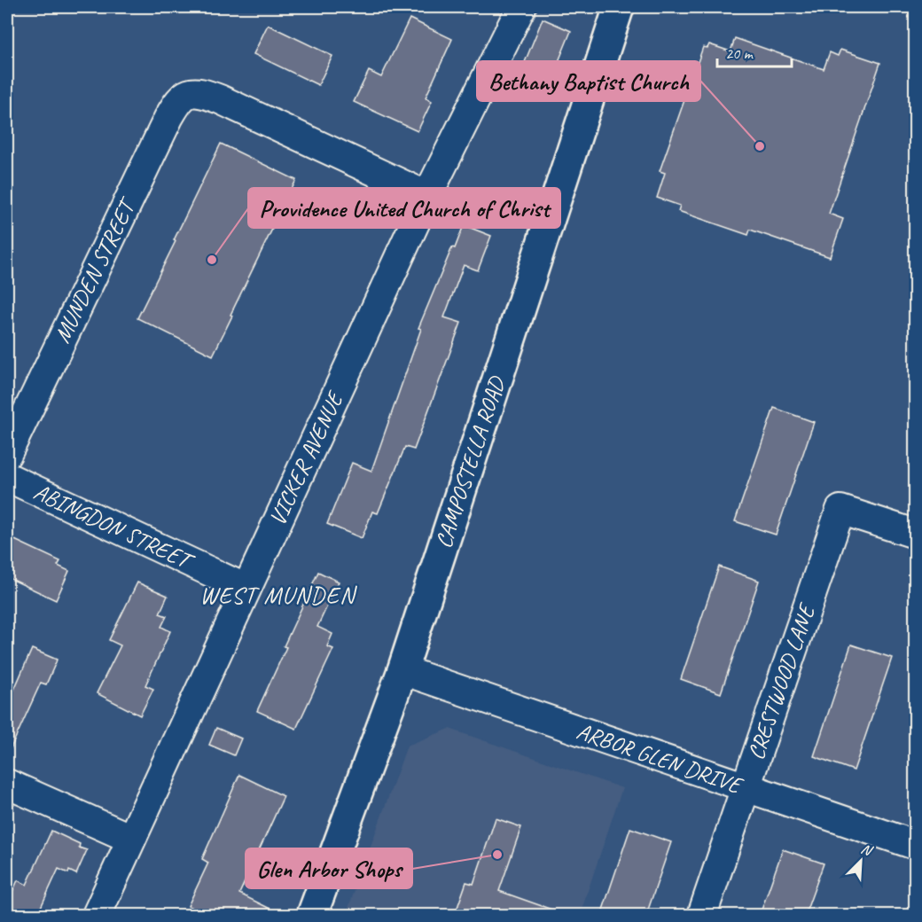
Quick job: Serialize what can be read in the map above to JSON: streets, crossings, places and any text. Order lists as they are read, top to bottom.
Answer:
{
  "streets": {
    "main road": ["CAMPOSTELLA ROAD"],
    "street": [
      "MUNDEN STREET",
      "VICKER AVENUE",
      "ABINGDON STREET",
      "CRESTWOOD LANE",
      "ARBOR GLEN DRIVE"
    ]
  },
  "crossings": [
    ["MUNDEN STREET", "VICKER AVENUE"],
    ["VICKER AVENUE", "ABINGDON STREET"],
    ["CAMPOSTELLA ROAD", "ARBOR GLEN DRIVE"],
    ["CRESTWOOD LANE", "ARBOR GLEN DRIVE"]
  ],
  "districts": ["WEST MUNDEN"],
  "places": ["Bethany Baptist Church", "Providence United Church of Christ", "Glen Arbor Shops"],
  "scale_bar": "20 m",
  "north": "top right"
}
